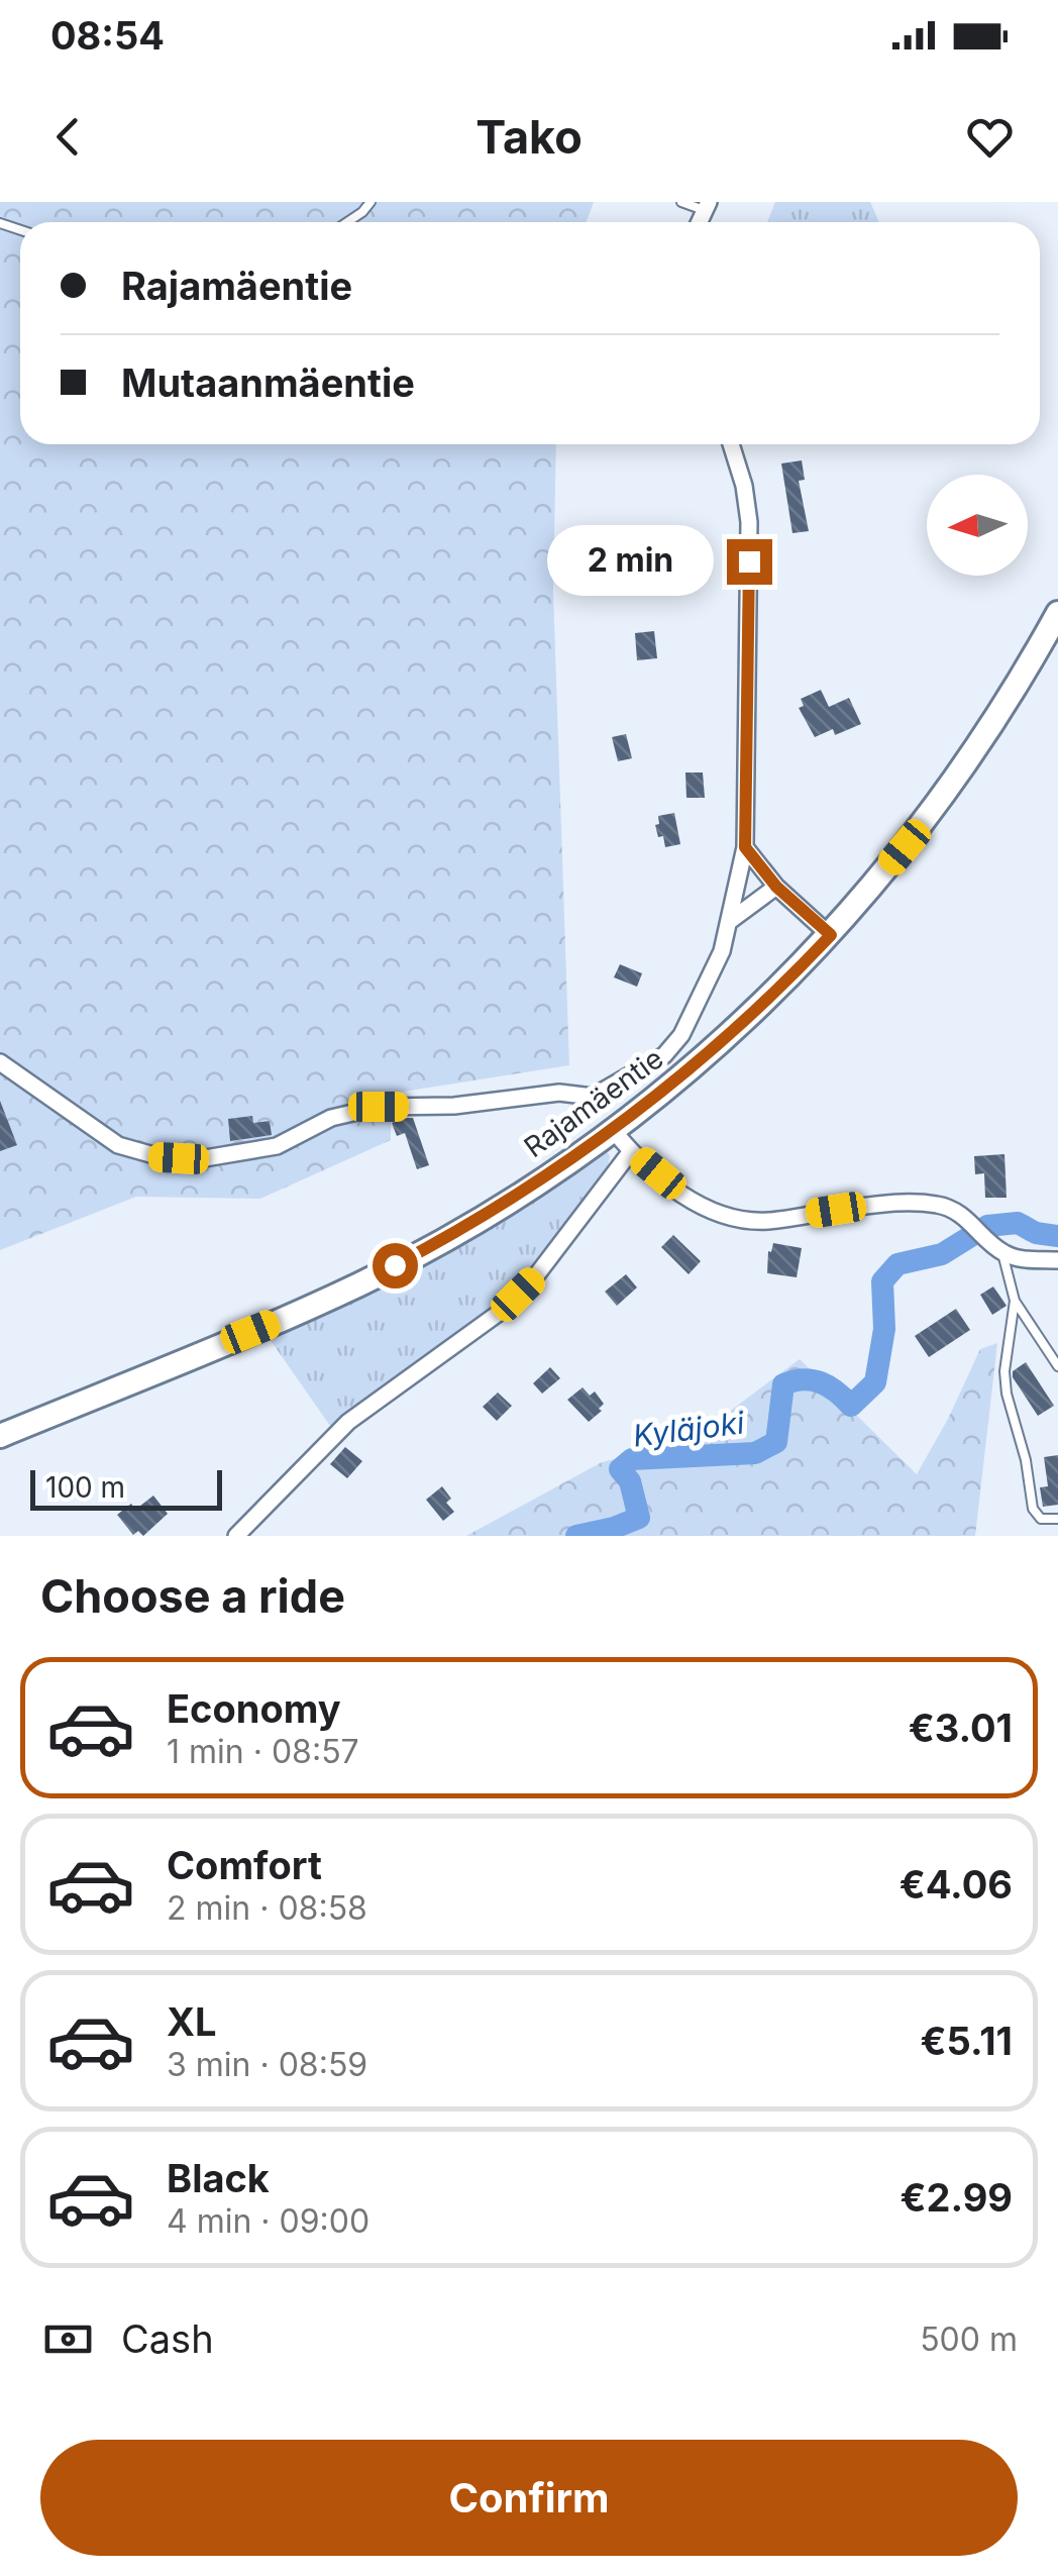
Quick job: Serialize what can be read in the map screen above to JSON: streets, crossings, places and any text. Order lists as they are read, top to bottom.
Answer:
{
  "streets": {
    "main road": ["Rajamäentie"]
  },
  "water": ["Kyläjoki"],
  "scale_bar": "100 m",
  "north": "left",
  "page": {
    "status": "08:54",
    "header": "Tako",
    "banner": ["Rajamäentie", "Mutaanmäentie"],
    "bubble": "2 min",
    "scale": "100 m",
    "heading": "Choose a ride",
    "list": [
      {
        "name": "Economy",
        "note": "1 min · 08:57",
        "value": "€3.01"
      },
      {
        "name": "Comfort",
        "note": "2 min · 08:58",
        "value": "€4.06"
      },
      {
        "name": "XL",
        "note": "3 min · 08:59",
        "value": "€5.11"
      },
      {
        "name": "Black",
        "note": "4 min · 09:00",
        "value": "€2.99"
      }
    ],
    "pay": ["Cash", "500 m"],
    "buttons": "Confirm"
  }
}
